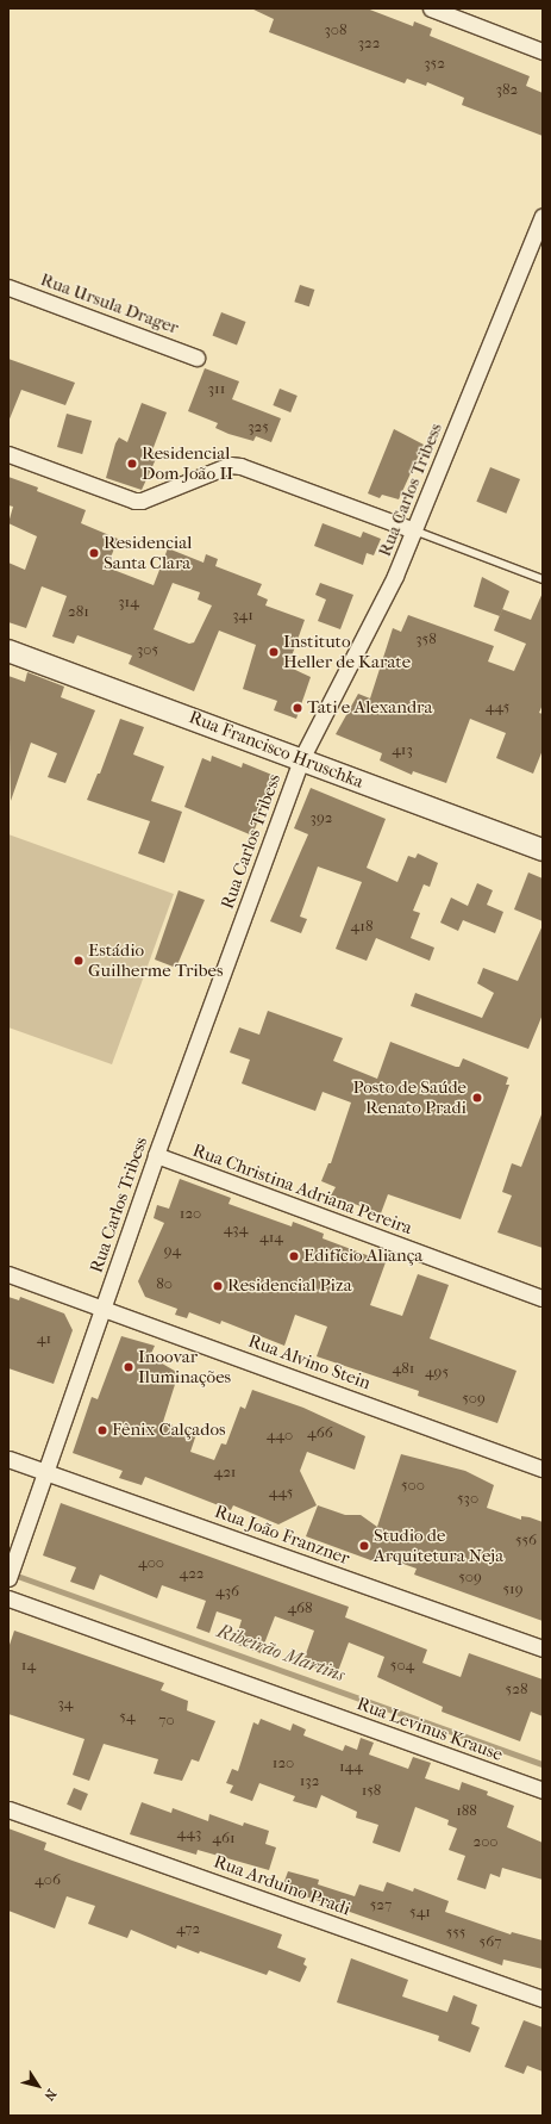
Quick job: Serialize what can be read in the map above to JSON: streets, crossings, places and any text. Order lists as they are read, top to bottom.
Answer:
{
  "streets": {
    "main road": ["Rua Francisco Hruschka"],
    "street": [
      "Rua Ursula Drager",
      "Rua Carlos Tribess",
      "Rua Christina Adriana Pereira",
      "Rua Alvino Stein",
      "Rua João Franzner",
      "Rua Levinus Krause",
      "Rua Arduino Pradi"
    ]
  },
  "crossings": [
    ["Rua Carlos Tribess", "Rua Francisco Hruschka"],
    ["Rua Carlos Tribess", "Rua Christina Adriana Pereira"],
    ["Rua Carlos Tribess", "Rua Alvino Stein"],
    ["Rua Carlos Tribess", "Rua João Franzner"]
  ],
  "water": ["Ribeirão Martins"],
  "places": [
    "Residencial Dom João II",
    "Residencial Santa Clara",
    "Instituto Heller de Karate",
    "Tati e Alexandra",
    "Estádio Guilherme Tribes",
    "Posto de Saúde Renato Pradi",
    "Edifício Aliança",
    "Residencial Piza",
    "Inoovar Iluminações",
    "Fênix Calçados",
    "Studio de Arquitetura Neja"
  ],
  "house_numbers": [
    "308",
    "322",
    "352",
    "382",
    "311",
    "325",
    "314",
    "281",
    "341",
    "358",
    "305",
    "445",
    "413",
    "392",
    "418",
    "120",
    "434",
    "414",
    "94",
    "80",
    "41",
    "481",
    "495",
    "509",
    "466",
    "440",
    "421",
    "500",
    "445",
    "530",
    "556",
    "400",
    "422",
    "509",
    "519",
    "436",
    "468",
    "14",
    "504",
    "528",
    "34",
    "54",
    "70",
    "120",
    "144",
    "132",
    "158",
    "188",
    "443",
    "461",
    "200",
    "406",
    "527",
    "541",
    "472",
    "555",
    "567"
  ],
  "north": "bottom right"
}
